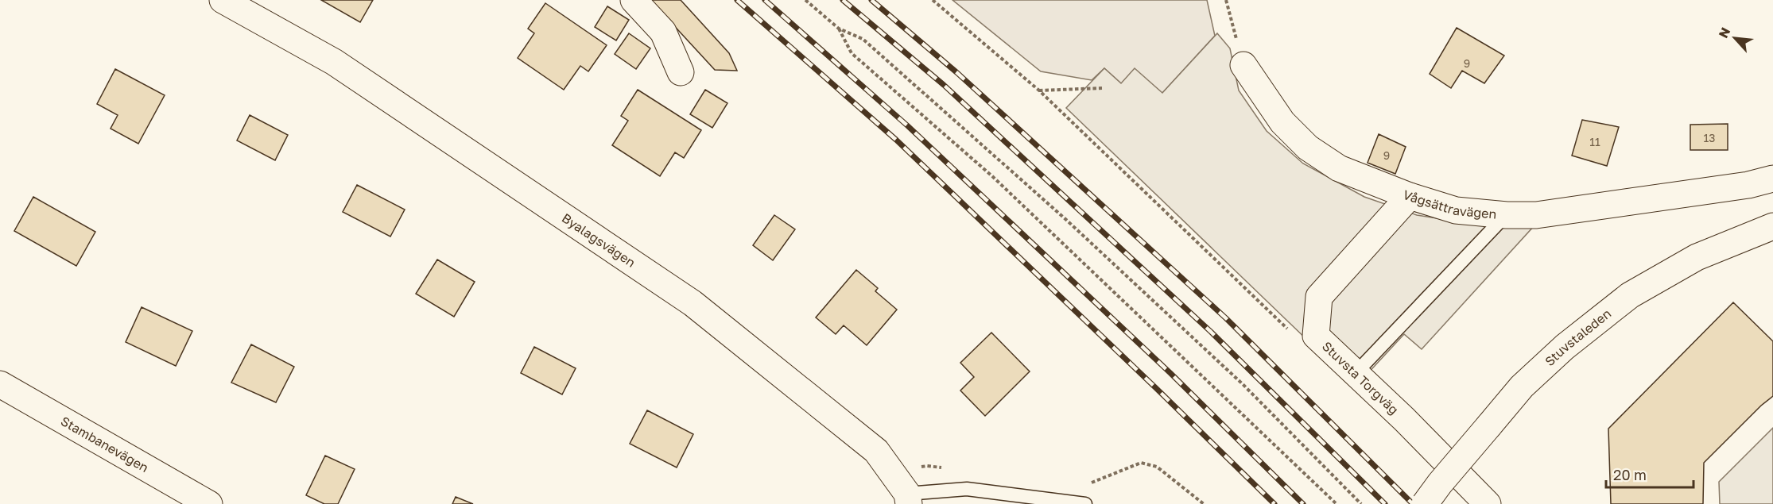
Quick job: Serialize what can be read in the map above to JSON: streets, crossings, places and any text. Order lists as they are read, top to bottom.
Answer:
{
  "streets": {
    "street": [
      "Vågsättravägen",
      "Byalagsvägen",
      "Stuvstaleden",
      "Stuvsta Torgväg",
      "Stambanevägen"
    ]
  },
  "crossings": [
    ["Vågsättravägen", "Stuvsta Torgväg"]
  ],
  "house_numbers": [
    "9",
    "13",
    "11",
    "9"
  ],
  "scale_bar": "20 m",
  "north": "top left"
}
